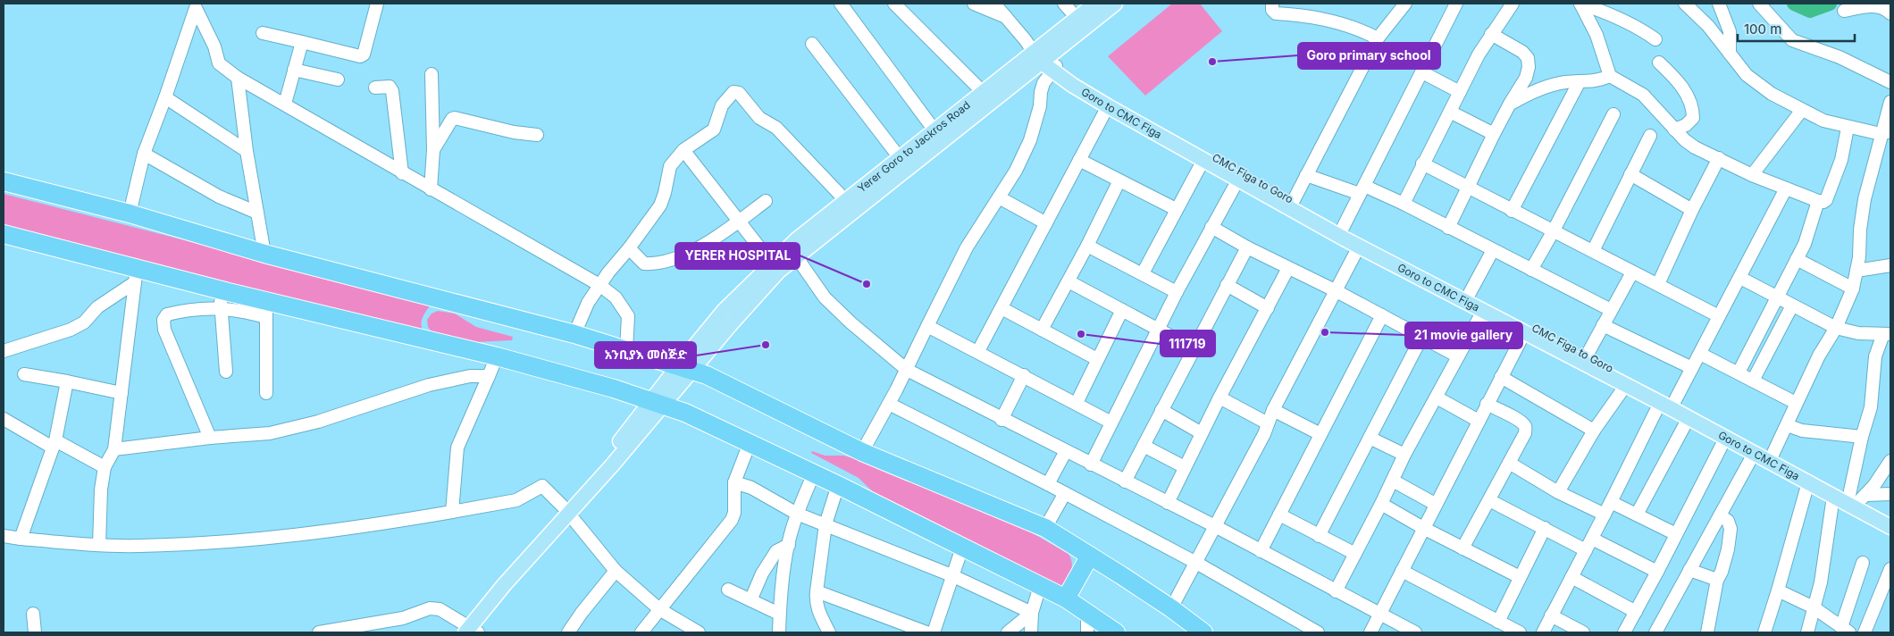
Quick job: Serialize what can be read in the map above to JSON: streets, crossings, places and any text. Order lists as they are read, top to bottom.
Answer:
{
  "streets": {
    "main road": ["Goro to CMC Figa", "Yerer Goro to Jackros Road", "CMC Figa to Goro"]
  },
  "crossings": [
    ["Goro to CMC Figa", "Yerer Goro to Jackros Road"],
    ["Goro to CMC Figa", "CMC Figa to Goro"],
    ["Yerer Goro to Jackros Road", "CMC Figa to Goro"]
  ],
  "places": [
    "Goro primary school",
    "YERER HOSPITAL",
    "21 movie gallery",
    "111719",
    "አንቢያእ መስጅድ"
  ],
  "scale_bar": "100 m"
}
